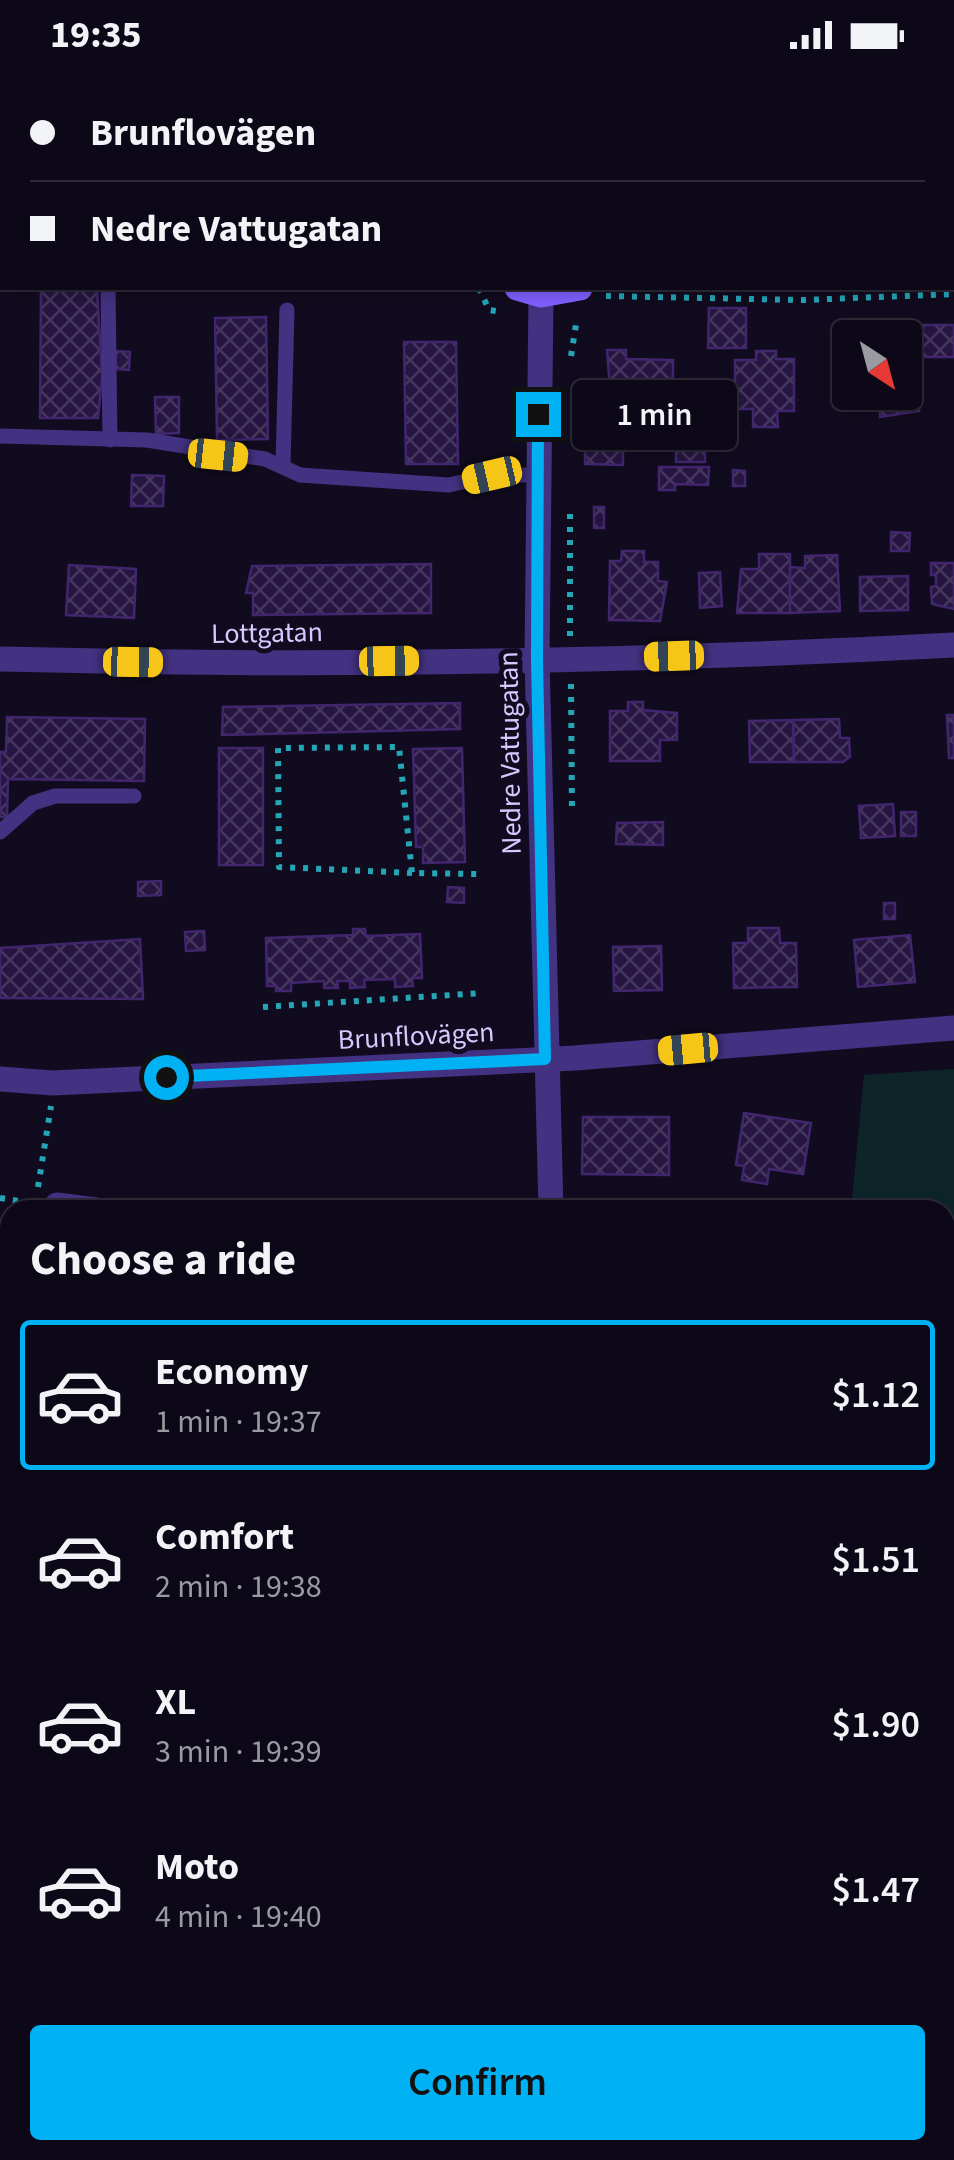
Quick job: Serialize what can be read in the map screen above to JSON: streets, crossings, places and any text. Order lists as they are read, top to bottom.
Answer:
{
  "streets": {
    "street": ["Lottgatan", "Nedre Vattugatan", "Brunflovägen"]
  },
  "crossings": [
    ["Lottgatan", "Nedre Vattugatan"],
    ["Nedre Vattugatan", "Brunflovägen"]
  ],
  "north": "bottom right",
  "page": {
    "status": "19:35",
    "banner": ["Brunflovägen", "Nedre Vattugatan"],
    "bubble": "1 min",
    "heading": "Choose a ride",
    "list": [
      {
        "name": "Economy",
        "note": "1 min · 19:37",
        "value": "$1.12"
      },
      {
        "name": "Comfort",
        "note": "2 min · 19:38",
        "value": "$1.51"
      },
      {
        "name": "XL",
        "note": "3 min · 19:39",
        "value": "$1.90"
      },
      {
        "name": "Moto",
        "note": "4 min · 19:40",
        "value": "$1.47"
      }
    ],
    "buttons": "Confirm"
  }
}
